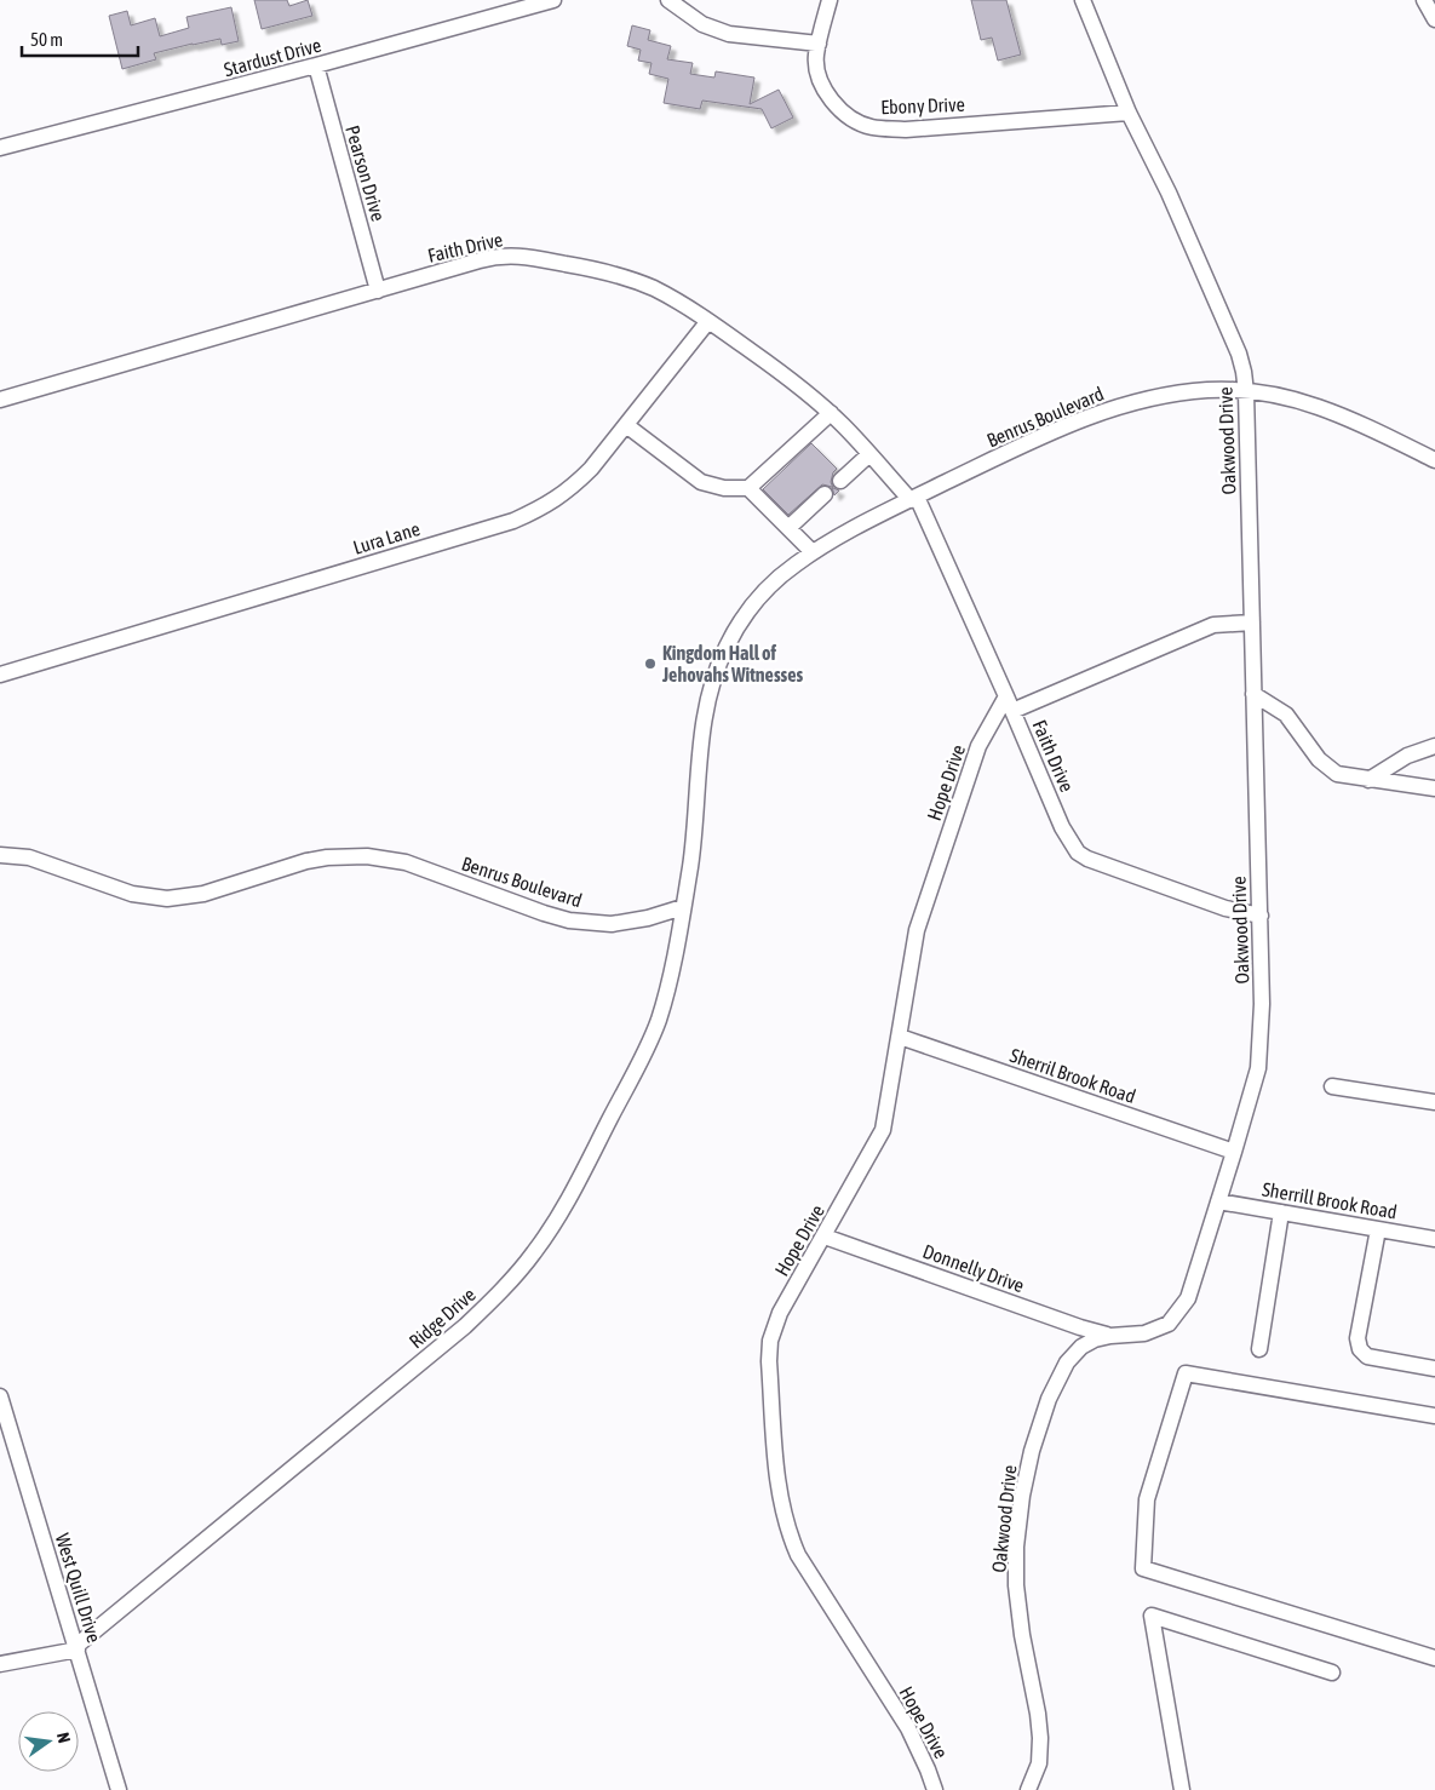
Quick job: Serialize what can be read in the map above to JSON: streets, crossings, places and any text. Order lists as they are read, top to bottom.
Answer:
{
  "streets": {
    "street": [
      "Stardust Drive",
      "Ebony Drive",
      "Pearson Drive",
      "Faith Drive",
      "Benrus Boulevard",
      "Oakwood Drive",
      "Lura Lane",
      "Hope Drive",
      "Sherril Brook Road",
      "Sherrill Brook Road",
      "Donnelly Drive",
      "Ridge Drive",
      "West Quill Drive"
    ]
  },
  "crossings": [
    ["Stardust Drive", "Pearson Drive"],
    ["Ebony Drive", "Oakwood Drive"],
    ["Pearson Drive", "Faith Drive"],
    ["Faith Drive", "Benrus Boulevard"],
    ["Faith Drive", "Oakwood Drive"],
    ["Faith Drive", "Lura Lane"],
    ["Faith Drive", "Hope Drive"],
    ["Benrus Boulevard", "Oakwood Drive"],
    ["Benrus Boulevard", "Ridge Drive"],
    ["Oakwood Drive", "Sherril Brook Road"],
    ["Oakwood Drive", "Sherrill Brook Road"],
    ["Oakwood Drive", "Donnelly Drive"],
    ["Hope Drive", "Sherril Brook Road"],
    ["Hope Drive", "Donnelly Drive"],
    ["Ridge Drive", "West Quill Drive"]
  ],
  "places": ["Kingdom Hall of Jehovahs Witnesses"],
  "scale_bar": "50 m",
  "north": "right"
}
